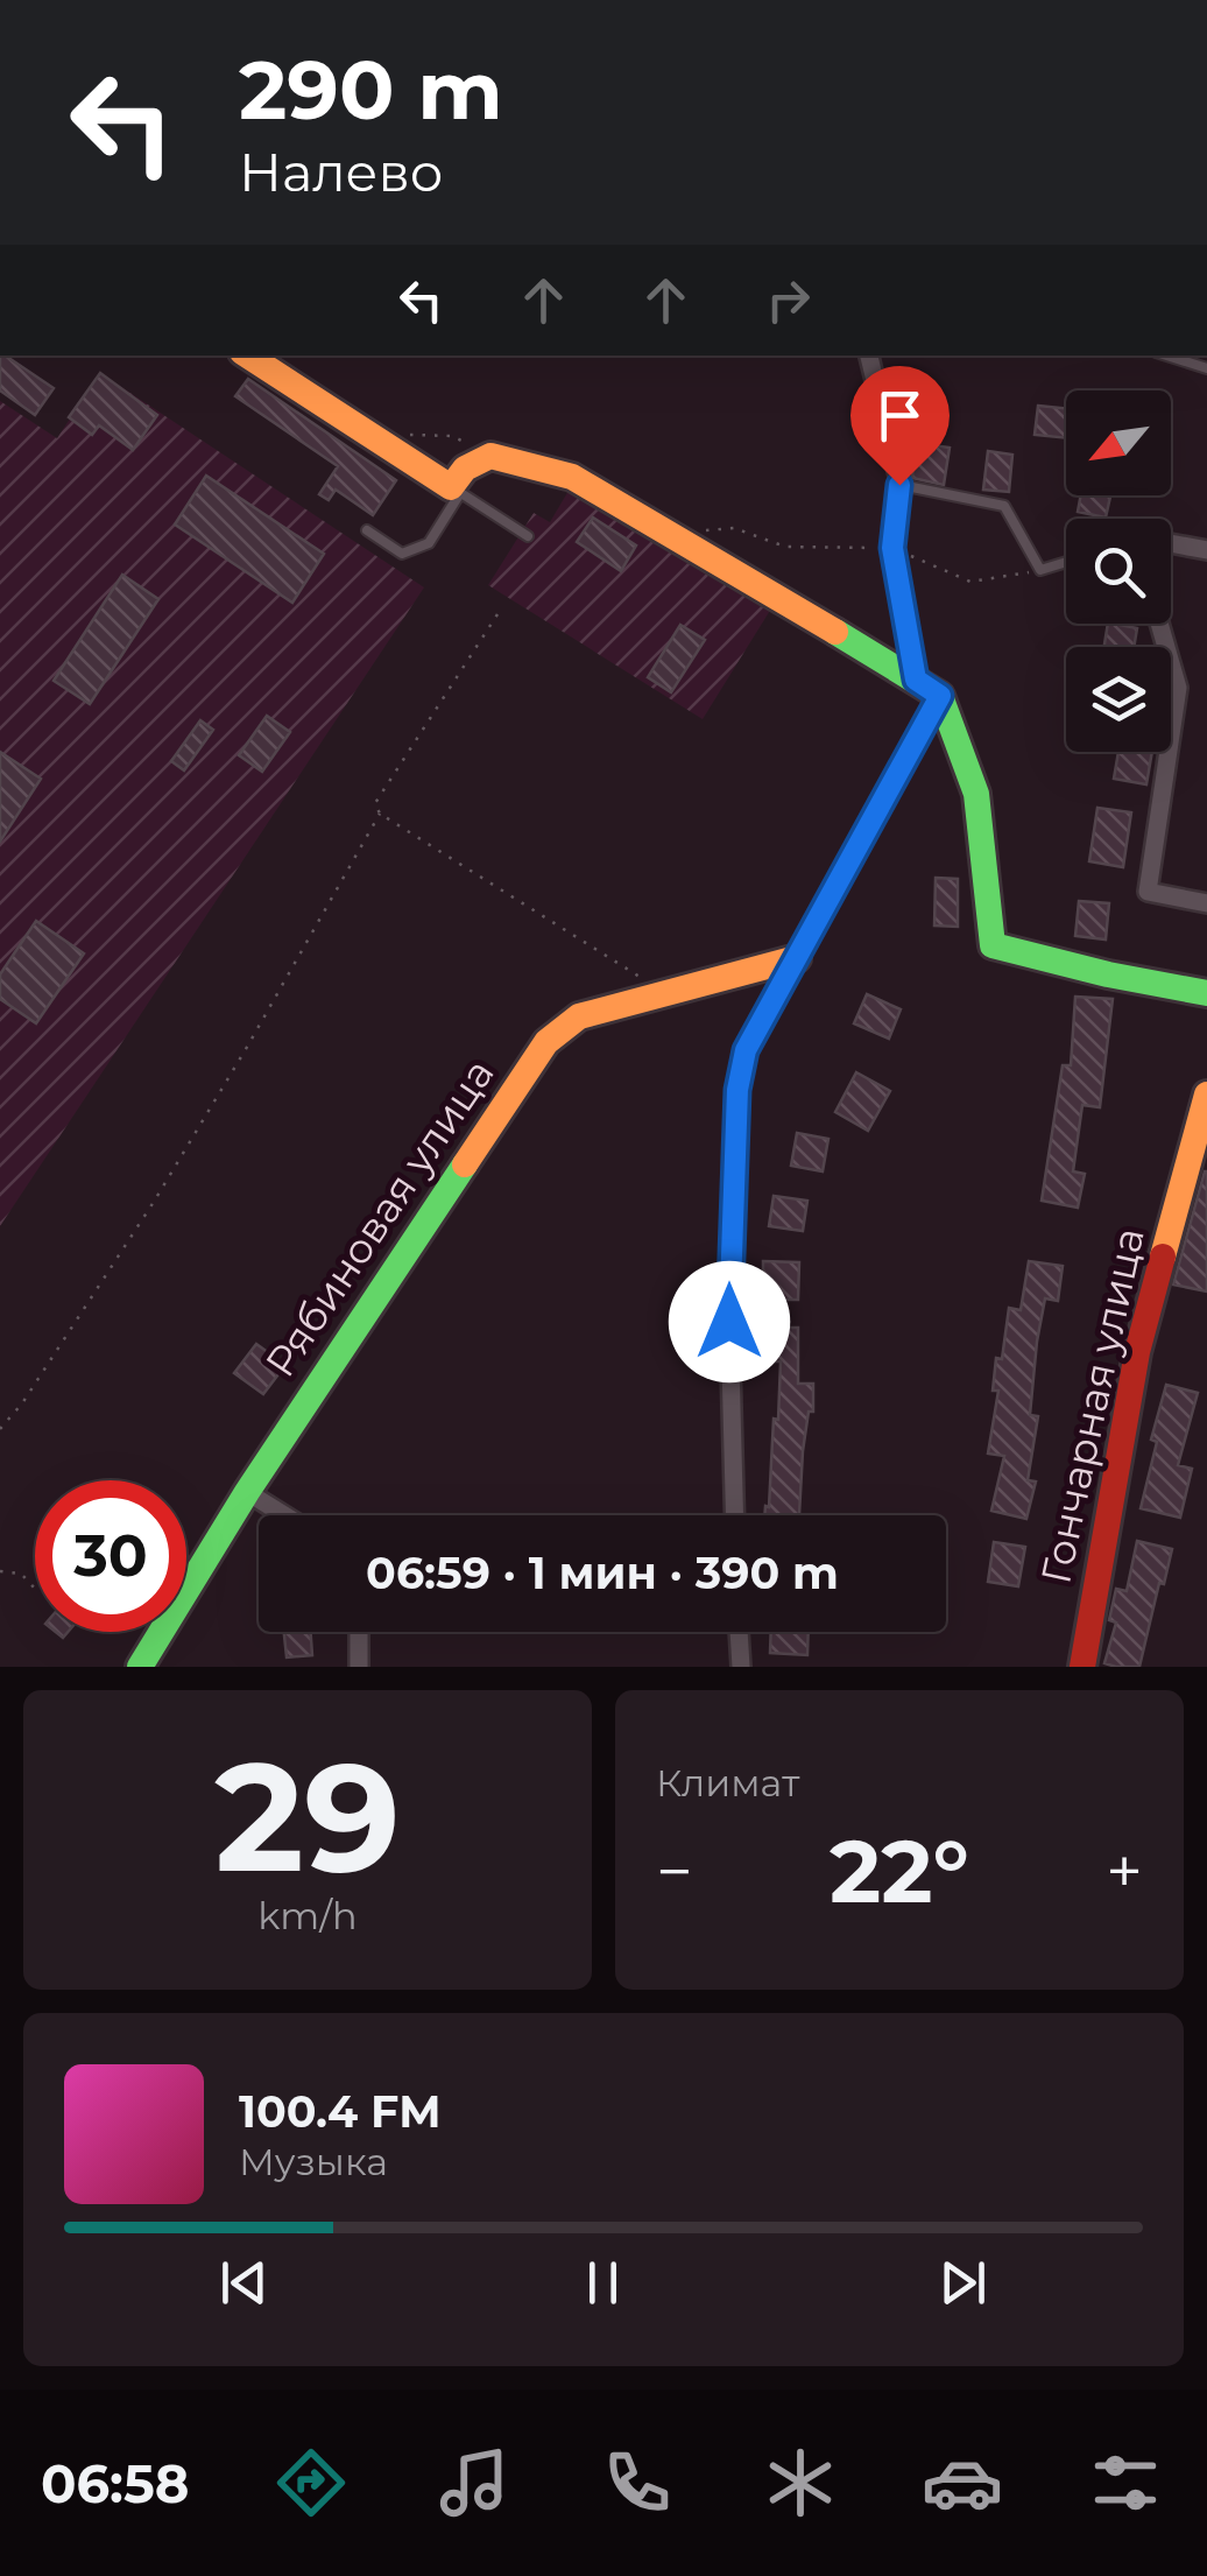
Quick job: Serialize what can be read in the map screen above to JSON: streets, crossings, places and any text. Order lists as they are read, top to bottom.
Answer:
{
  "streets": {
    "street": ["Рябиновая улица", "Гончарная улица"]
  },
  "north": "bottom left",
  "page": {
    "turn": ["290 m", "Налево"],
    "limit": "30",
    "trip": "06:59 · 1 мин · 390 m",
    "tile": [
      ["29", "km/h"],
      "Климат"
    ],
    "heat": ["−", "22°", "+"],
    "song": ["100.4 FM", "Музыка"],
    "tabs": "06:58"
  }
}
